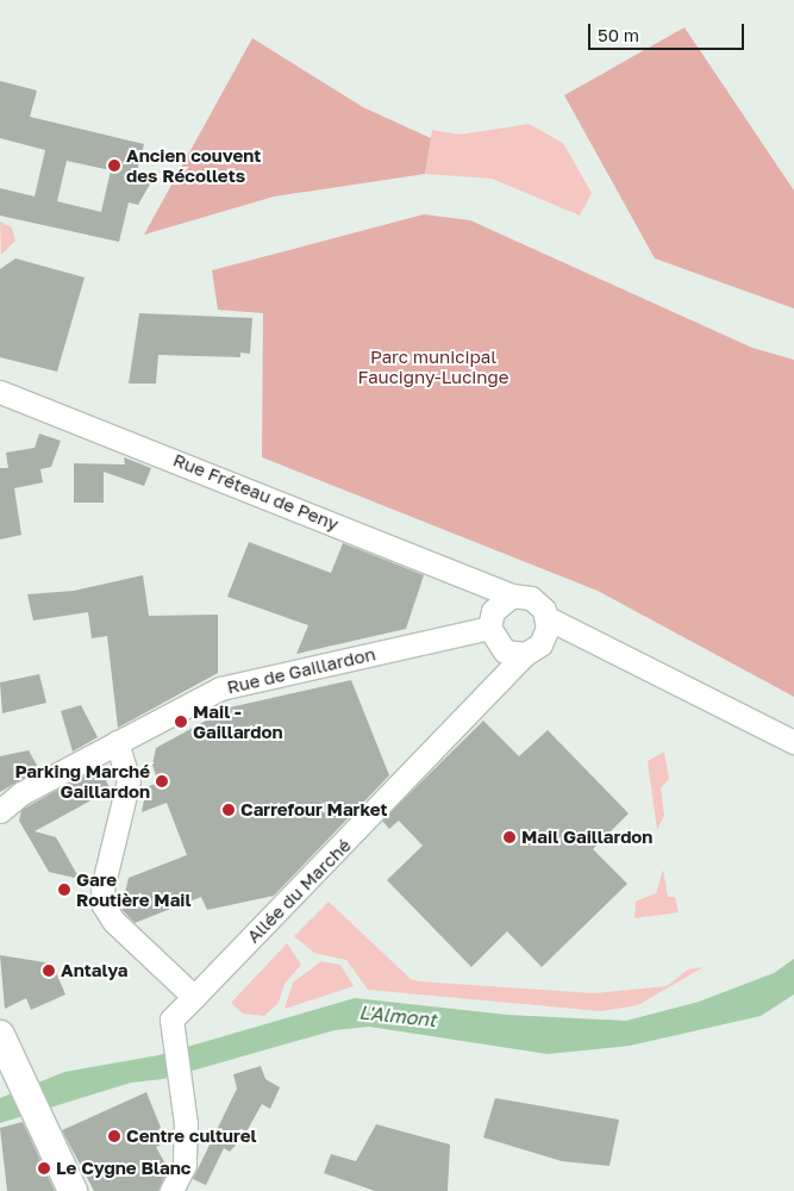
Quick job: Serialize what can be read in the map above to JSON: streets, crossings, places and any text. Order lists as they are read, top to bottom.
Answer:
{
  "streets": {
    "street": ["Rue Fréteau de Peny", "Rue de Gaillardon", "Allée du Marché"]
  },
  "crossings": [
    ["Rue Fréteau de Peny", "Rue de Gaillardon"],
    ["Rue Fréteau de Peny", "Allée du Marché"],
    ["Rue de Gaillardon", "Allée du Marché"]
  ],
  "water": ["L'Almont"],
  "parks": ["Parc municipal Faucigny-Lucinge"],
  "places": [
    "Ancien couvent des Récollets",
    "Mail - Gaillardon",
    "Parking Marché Gaillardon",
    "Carrefour Market",
    "Mail Gaillardon",
    "Gare Routière Mail",
    "Antalya",
    "Centre culturel",
    "Le Cygne Blanc"
  ],
  "scale_bar": "50 m"
}
